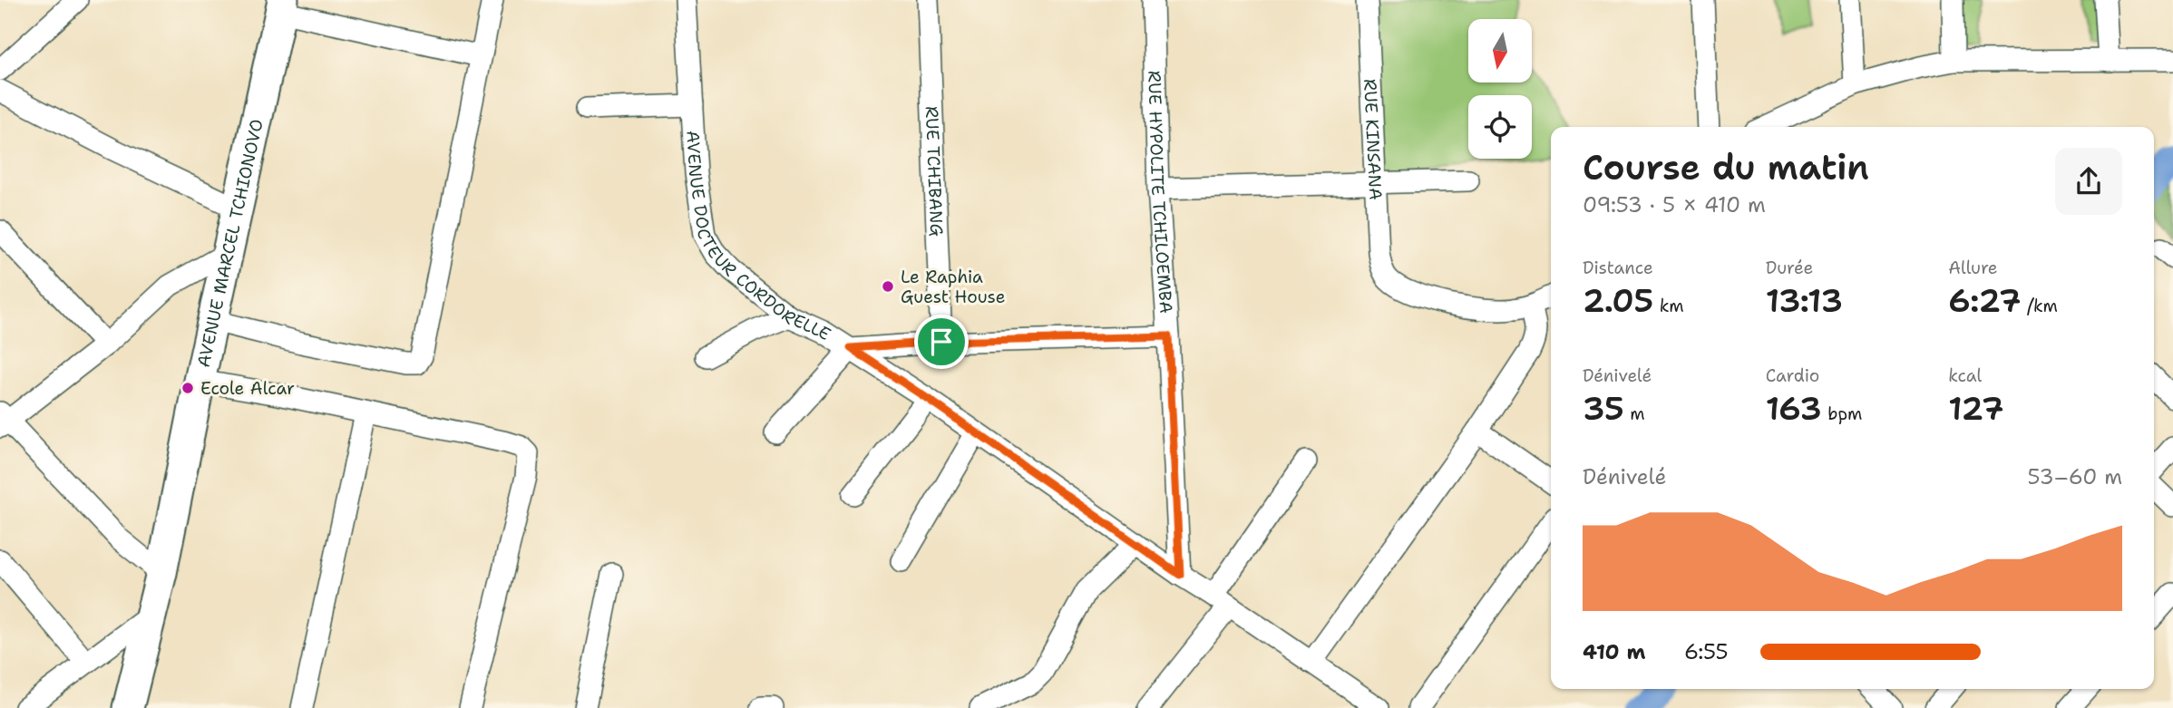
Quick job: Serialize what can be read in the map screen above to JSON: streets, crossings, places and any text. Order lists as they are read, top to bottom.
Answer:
{
  "streets": {
    "highway": ["AVENUE MARCEL TCHIONOVO"],
    "street": [
      "RUE KINSANA",
      "RUE TCHIBANG",
      "RUE HYPOLITE TCHILOEMBA",
      "AVENUE DOCTEUR CORDORELLE"
    ]
  },
  "crossings": [
    ["RUE HYPOLITE TCHILOEMBA", "AVENUE DOCTEUR CORDORELLE"]
  ],
  "places": ["Le Raphia Guest House", "Ecole Alcar"],
  "north": "bottom",
  "page": {
    "heading": ["Course du matin", "09:53 · 5 × 410 m"],
    "stats": [
      ["Distance", "2.05 km"],
      ["Durée", "13:13"],
      ["Allure", "6:27 /km"],
      ["Dénivelé", "35 m"],
      ["Cardio", "163 bpm"],
      ["kcal", "127"]
    ],
    "chart": ["Dénivelé", "53–60 m"],
    "list": [
      {
        "name": "410 m",
        "note": "6:55"
      }
    ]
  }
}
